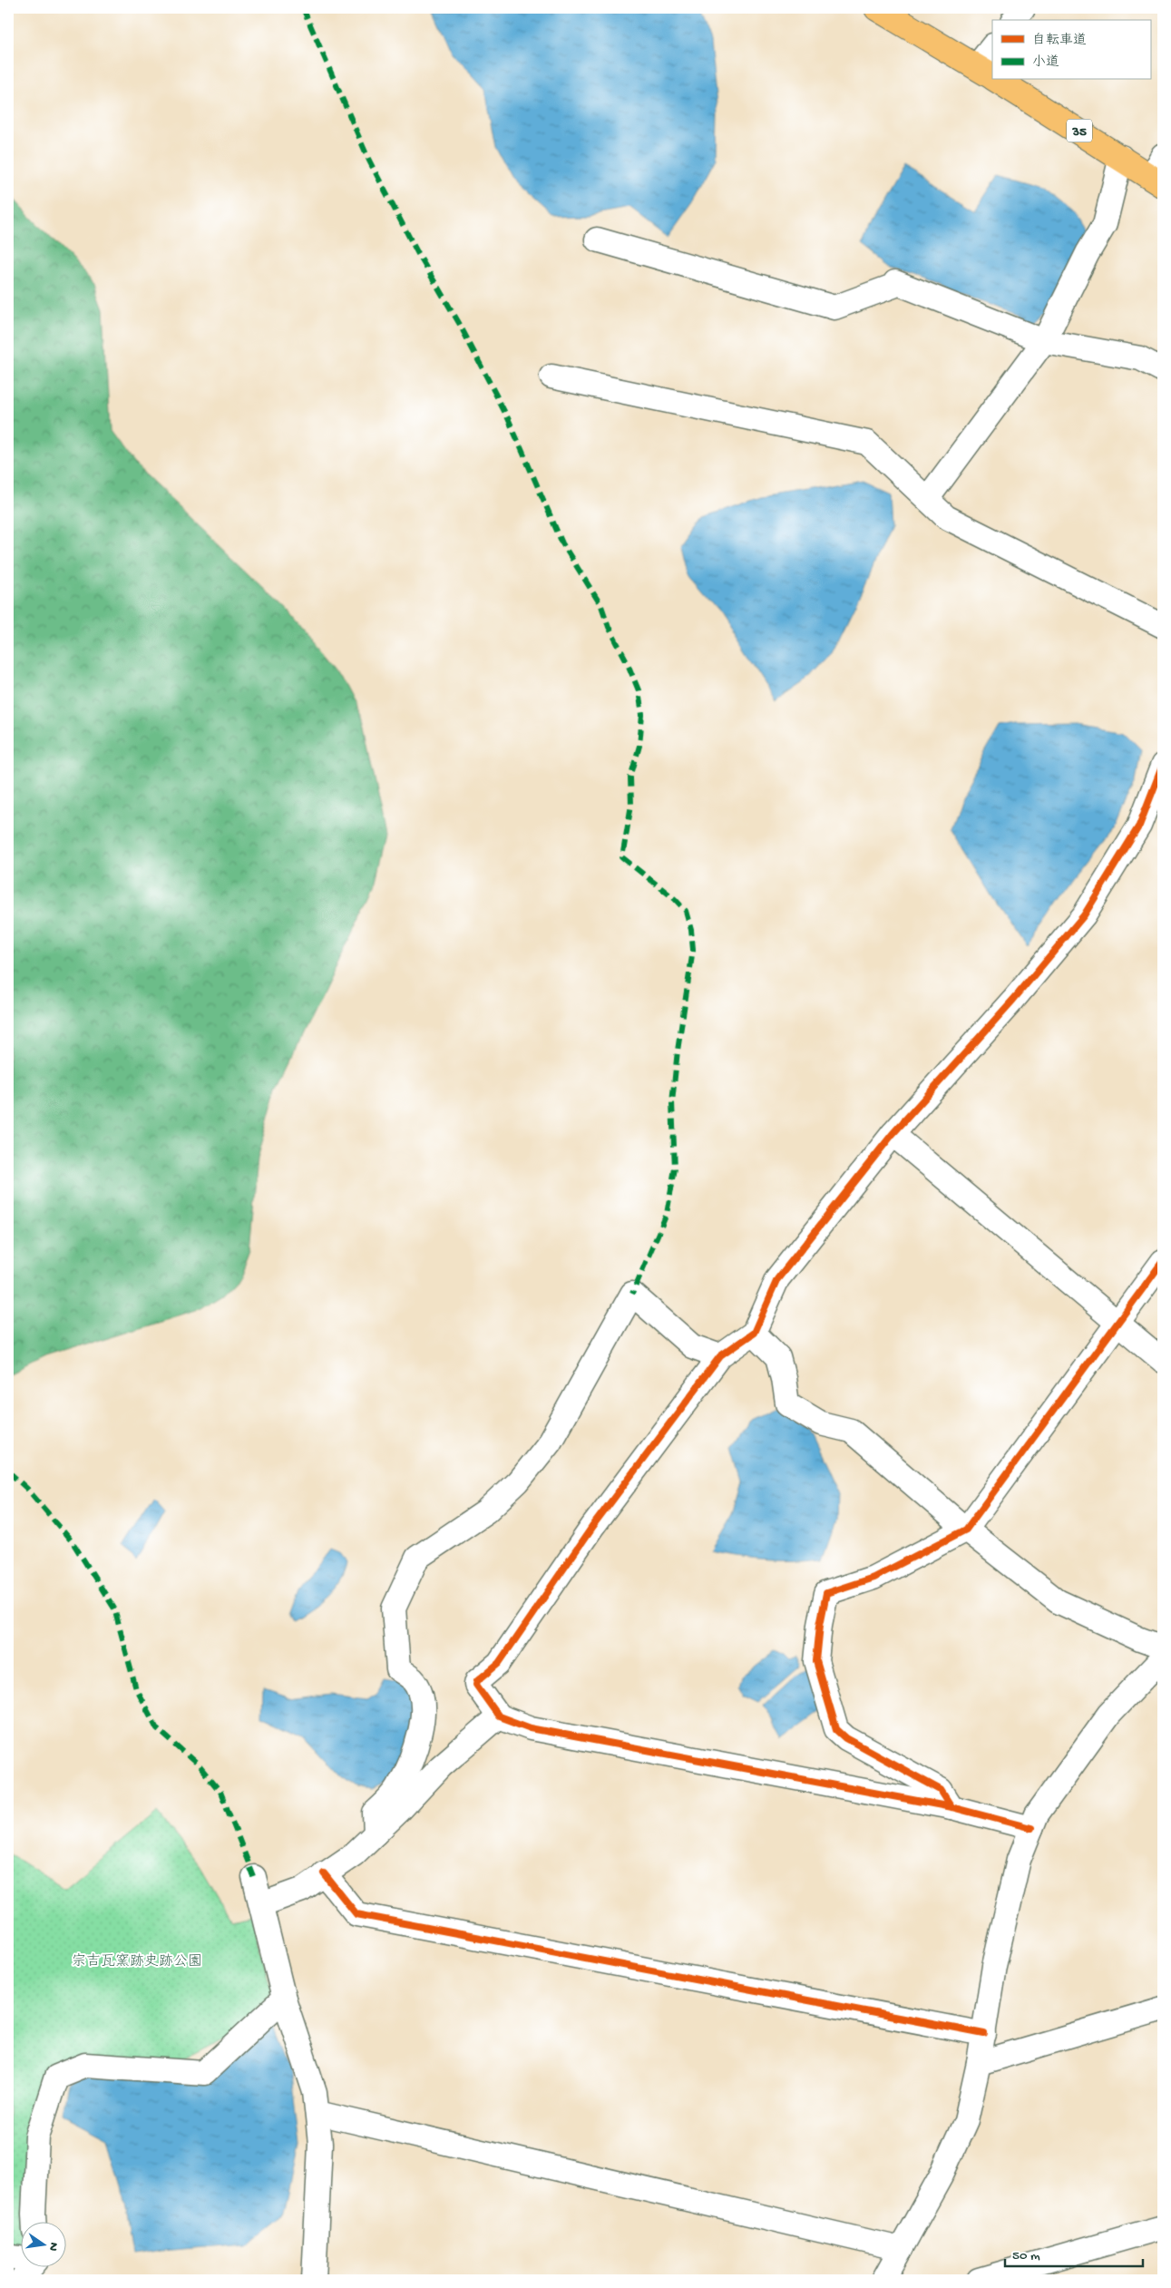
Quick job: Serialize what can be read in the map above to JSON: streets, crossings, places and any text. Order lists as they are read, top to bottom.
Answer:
{
  "streets": {
    "main road": ["35"]
  },
  "parks": ["宗吉瓦窯跡史跡公園"],
  "legend": ["自転車道", "小道"],
  "scale_bar": "50 m",
  "north": "right"
}
